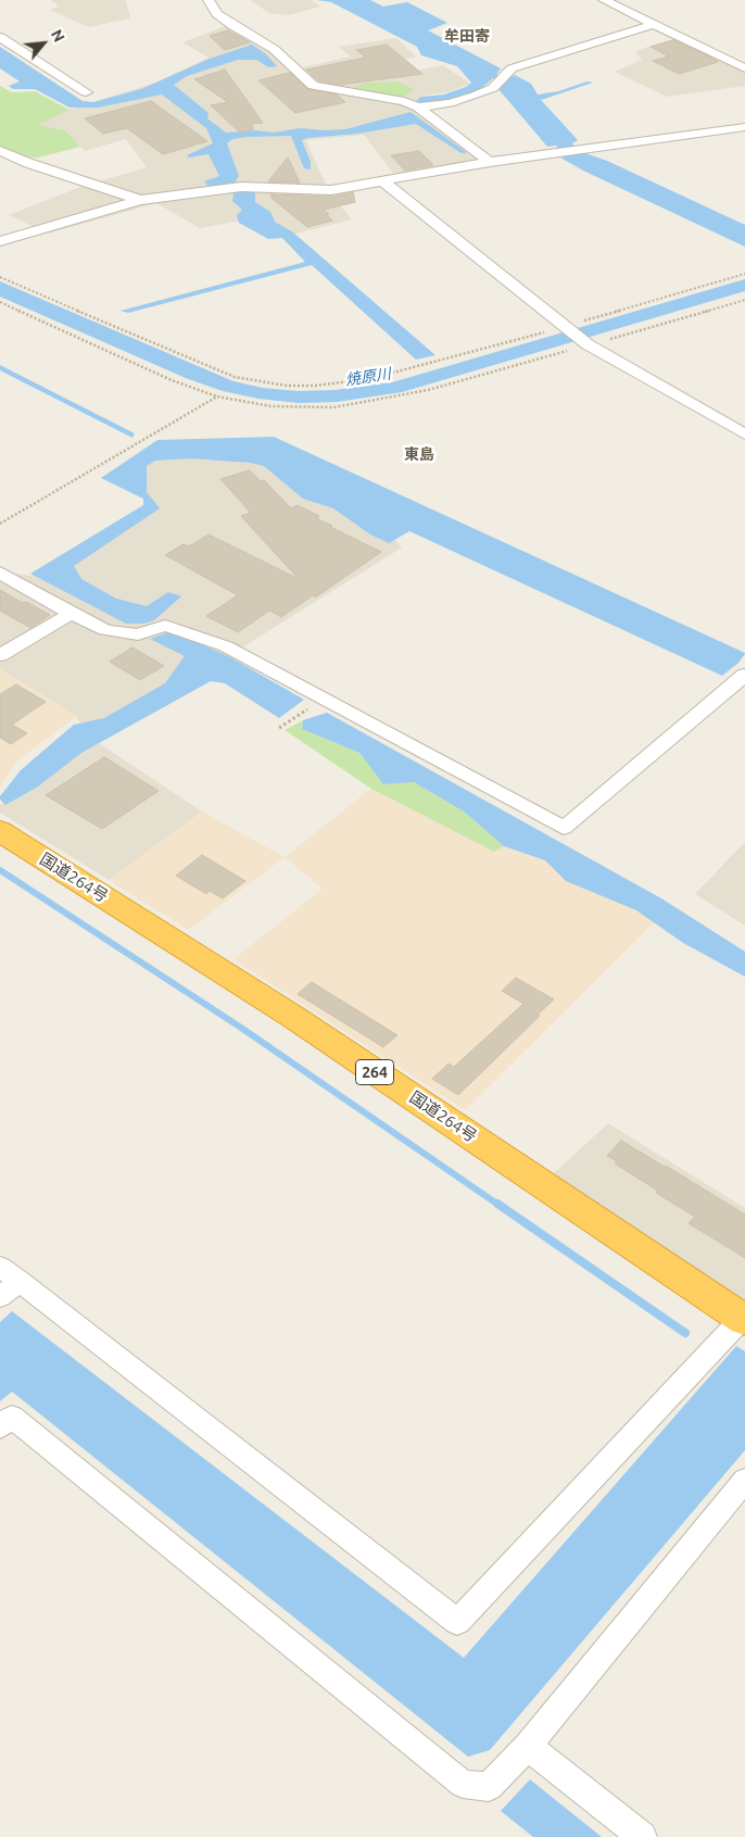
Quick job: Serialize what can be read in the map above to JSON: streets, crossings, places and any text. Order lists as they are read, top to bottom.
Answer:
{
  "streets": {
    "highway": ["国道264号", "264"]
  },
  "districts": ["牟田寄", "東島"],
  "water": ["焼原川"],
  "north": "top right"
}
